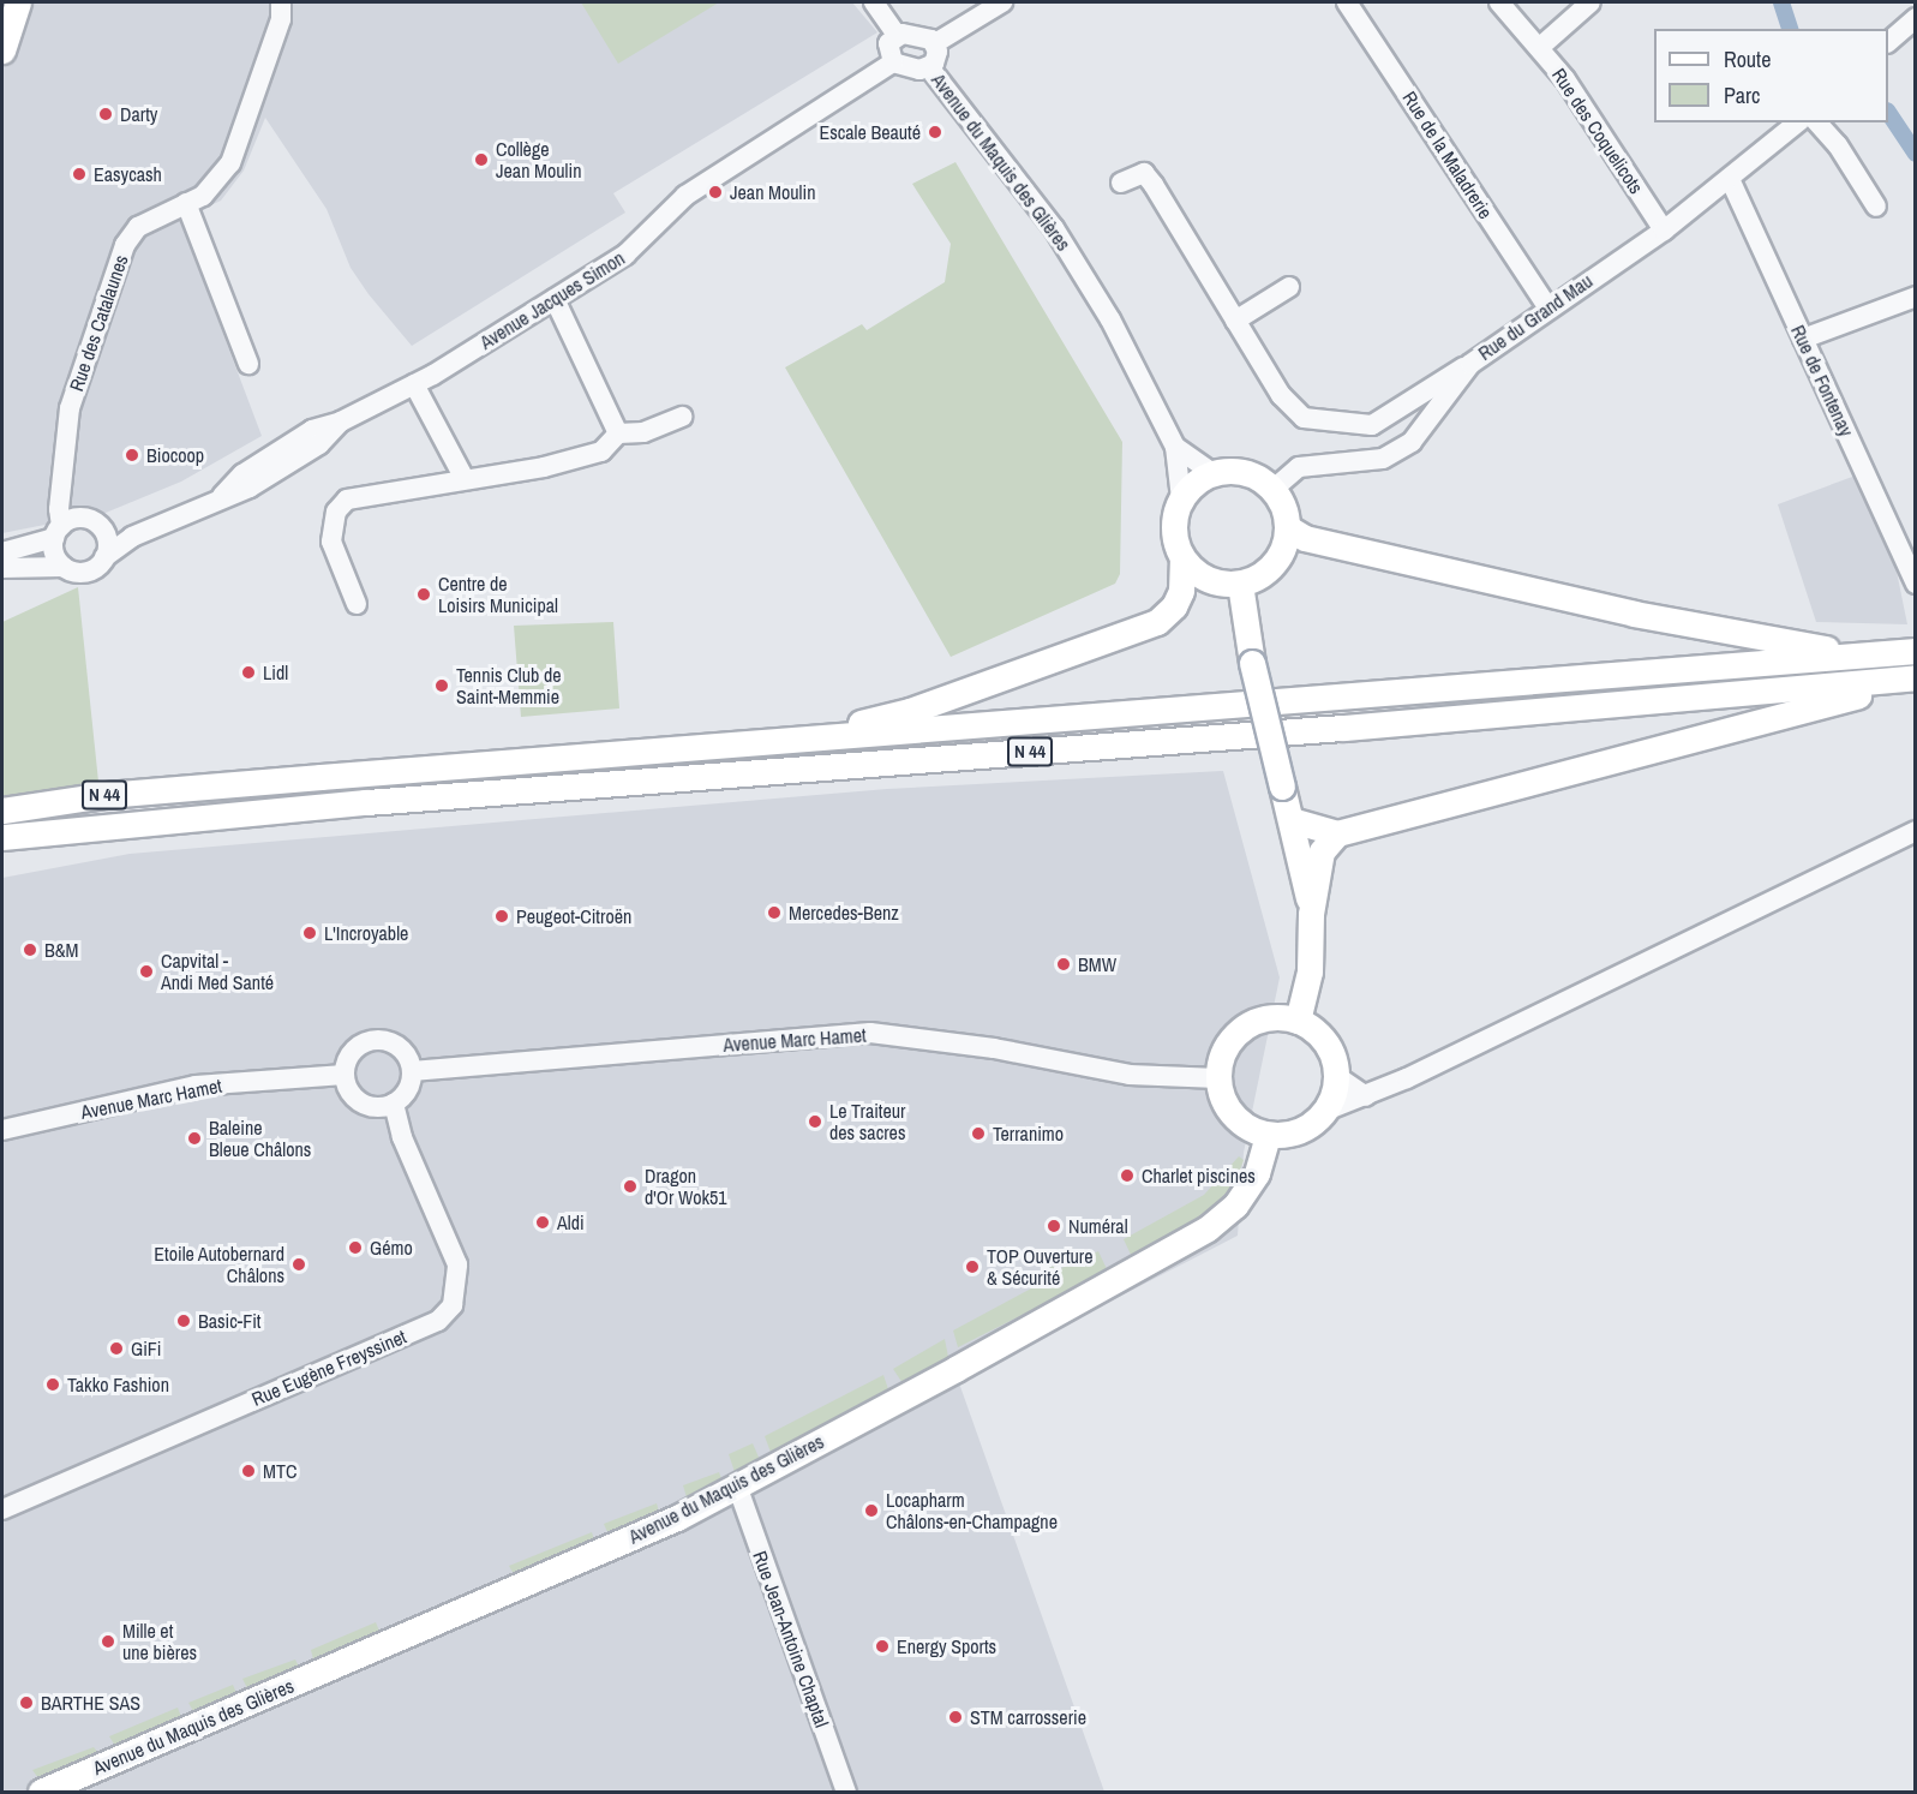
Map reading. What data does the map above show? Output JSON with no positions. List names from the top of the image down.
{
  "streets": {
    "main road": ["Avenue du Maquis des Glières", "N 44"],
    "street": [
      "Rue des Coquelicots",
      "Rue de la Maladrerie",
      "Avenue Jacques Simon",
      "Rue du Grand Mau",
      "Rue des Catalaunes",
      "Rue de Fontenay",
      "Avenue Marc Hamet",
      "Rue Eugène Freyssinet",
      "Rue Jean-Antoine Chaptal"
    ]
  },
  "crossings": [
    ["Rue des Coquelicots", "Rue du Grand Mau"],
    ["Rue de la Maladrerie", "Rue du Grand Mau"],
    ["Avenue du Maquis des Glières", "Avenue Jacques Simon"],
    ["Avenue du Maquis des Glières", "Rue du Grand Mau"],
    ["Avenue du Maquis des Glières", "Avenue Marc Hamet"],
    ["Avenue du Maquis des Glières", "Rue Jean-Antoine Chaptal"],
    ["Avenue Jacques Simon", "Rue des Catalaunes"],
    ["Rue du Grand Mau", "Rue de Fontenay"],
    ["Avenue Marc Hamet", "Rue Eugène Freyssinet"]
  ],
  "places": [
    "Darty",
    "Escale Beauté",
    "Collège Jean Moulin",
    "Easycash",
    "Jean Moulin",
    "Biocoop",
    "Centre de Loisirs Municipal",
    "Lidl",
    "Tennis Club de Saint-Memmie",
    "Mercedes-Benz",
    "Peugeot-Citroën",
    "L'Incroyable",
    "B&M",
    "BMW",
    "Capvital - Andi Med Santé",
    "Le Traiteur des sacres",
    "Terranimo",
    "Baleine Bleue Châlons",
    "Charlet piscines",
    "Dragon d'Or Wok51",
    "Aldi",
    "Numéral",
    "Gémo",
    "Etoile Autobernard Châlons",
    "TOP Ouverture & Sécurité",
    "Basic-Fit",
    "GiFi",
    "Takko Fashion",
    "MTC",
    "Locapharm Châlons-en-Champagne",
    "Mille et une bières",
    "Energy Sports",
    "BARTHE SAS",
    "STM carrosserie"
  ],
  "legend": ["Route", "Parc"]
}
